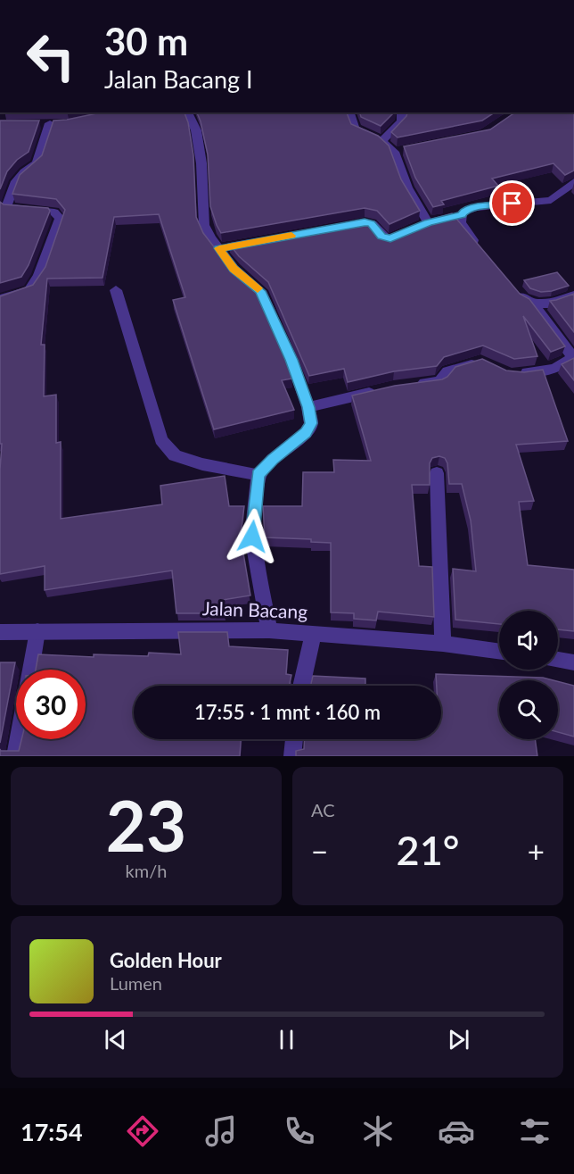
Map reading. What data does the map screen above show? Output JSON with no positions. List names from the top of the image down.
{
  "streets": {
    "street": ["Jalan Bacang"]
  },
  "page": {
    "turn": ["30 m", "Jalan Bacang I"],
    "limit": "30",
    "trip": "17:55 · 1 mnt · 160 m",
    "tile": [
      ["23", "km/h"],
      "AC"
    ],
    "heat": ["−", "21°", "+"],
    "song": ["Golden Hour", "Lumen"],
    "tabs": "17:54"
  }
}
